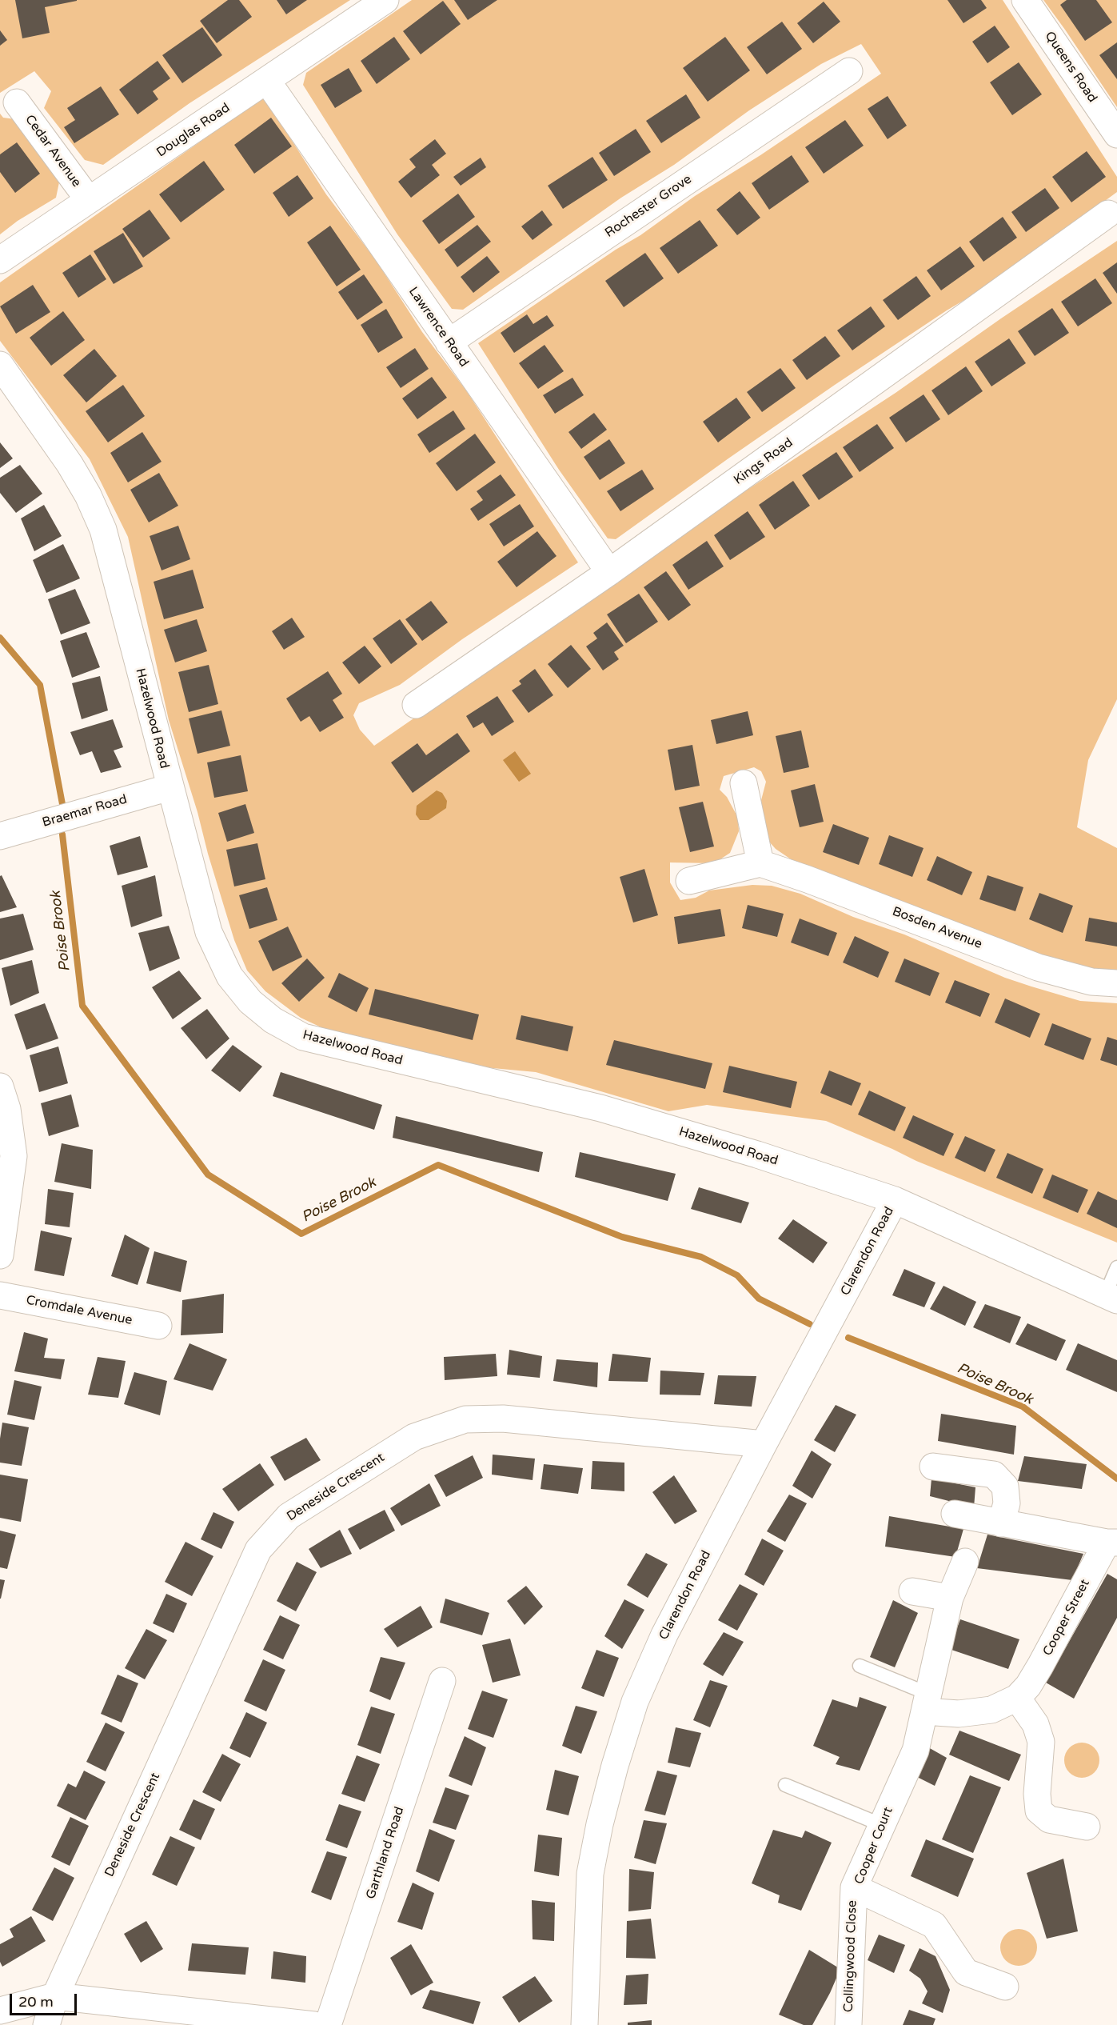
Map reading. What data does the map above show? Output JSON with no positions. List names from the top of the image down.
{
  "streets": {
    "street": [
      "Queens Road",
      "Douglas Road",
      "Cedar Avenue",
      "Rochester Grove",
      "Lawrence Road",
      "Kings Road",
      "Hazelwood Road",
      "Braemar Road",
      "Bosden Avenue",
      "Clarendon Road",
      "Cromdale Avenue",
      "Deneside Crescent",
      "Cooper Street",
      "Cooper Court",
      "Garthland Road",
      "Collingwood Close"
    ]
  },
  "crossings": [
    ["Douglas Road", "Cedar Avenue"],
    ["Douglas Road", "Lawrence Road"],
    ["Rochester Grove", "Lawrence Road"],
    ["Lawrence Road", "Kings Road"],
    ["Hazelwood Road", "Braemar Road"],
    ["Hazelwood Road", "Clarendon Road"],
    ["Clarendon Road", "Deneside Crescent"],
    ["Cooper Court", "Collingwood Close"]
  ],
  "water": ["Poise Brook"],
  "scale_bar": "20 m"
}
